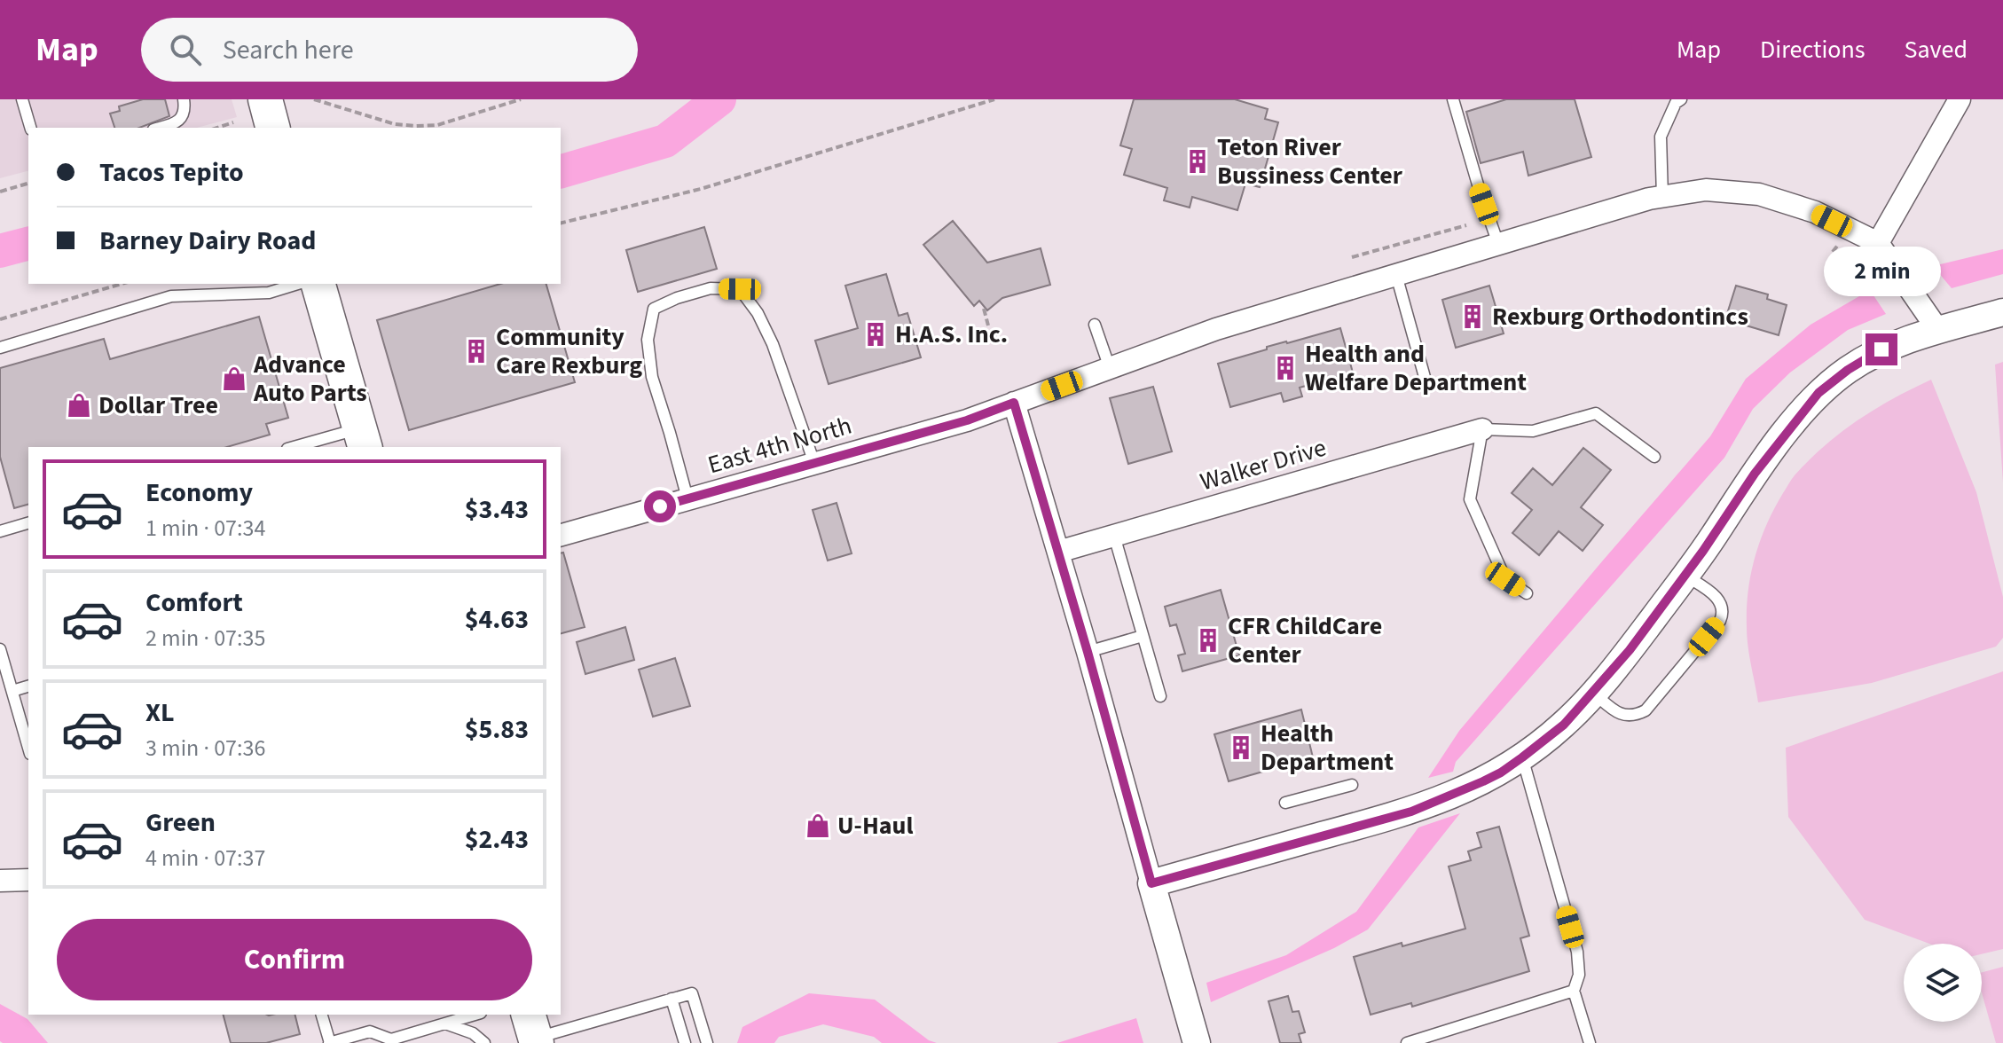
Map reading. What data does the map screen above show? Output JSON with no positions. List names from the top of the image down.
{
  "streets": {
    "street": ["East 4th North", "Walker Drive"]
  },
  "places": {
    "building": [
      "Teton River Bussiness Center",
      "Rexburg Orthodontincs",
      "H.A.S. Inc.",
      "Community Care Rexburg",
      "Health and Welfare Department",
      "CFR ChildCare Center",
      "Health Department"
    ],
    "shop": ["Advance Auto Parts", "Dollar Tree", "U-Haul"]
  },
  "page": {
    "header": "Map",
    "search": "Search here",
    "nav": ["Map", "Directions", "Saved"],
    "banner": ["Tacos Tepito", "Barney Dairy Road"],
    "bubble": "2 min",
    "list": [
      {
        "name": "Economy",
        "note": "1 min · 07:34",
        "value": "$3.43"
      },
      {
        "name": "Comfort",
        "note": "2 min · 07:35",
        "value": "$4.63"
      },
      {
        "name": "XL",
        "note": "3 min · 07:36",
        "value": "$5.83"
      },
      {
        "name": "Green",
        "note": "4 min · 07:37",
        "value": "$2.43"
      }
    ],
    "buttons": "Confirm"
  }
}
